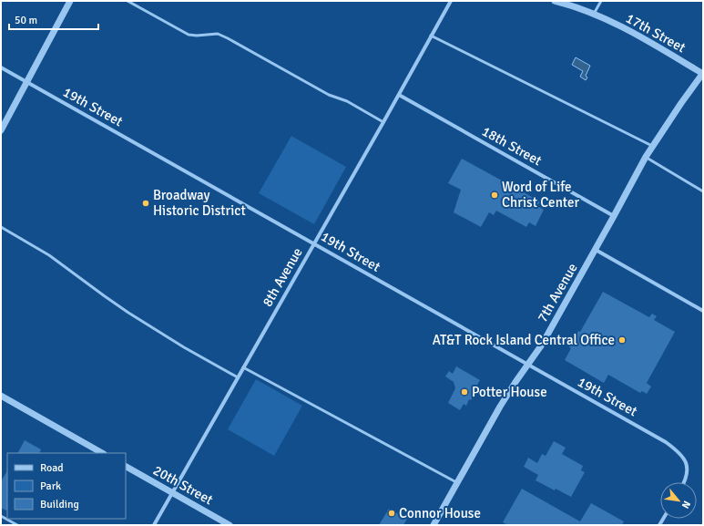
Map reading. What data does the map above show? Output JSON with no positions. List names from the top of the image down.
{
  "streets": {
    "street": [
      "17th Street",
      "19th Street",
      "18th Street",
      "8th Avenue",
      "7th Avenue",
      "20th Street"
    ]
  },
  "crossings": [
    ["17th Street", "7th Avenue"],
    ["19th Street", "8th Avenue"],
    ["19th Street", "7th Avenue"],
    ["18th Street", "8th Avenue"],
    ["18th Street", "7th Avenue"],
    ["8th Avenue", "20th Street"]
  ],
  "places": [
    "Word of Life Christ Center",
    "Broadway Historic District",
    "AT&T Rock Island Central Office",
    "Potter House",
    "Connor House"
  ],
  "legend": ["Road", "Park", "Building"],
  "scale_bar": "50 m",
  "north": "bottom right"
}
